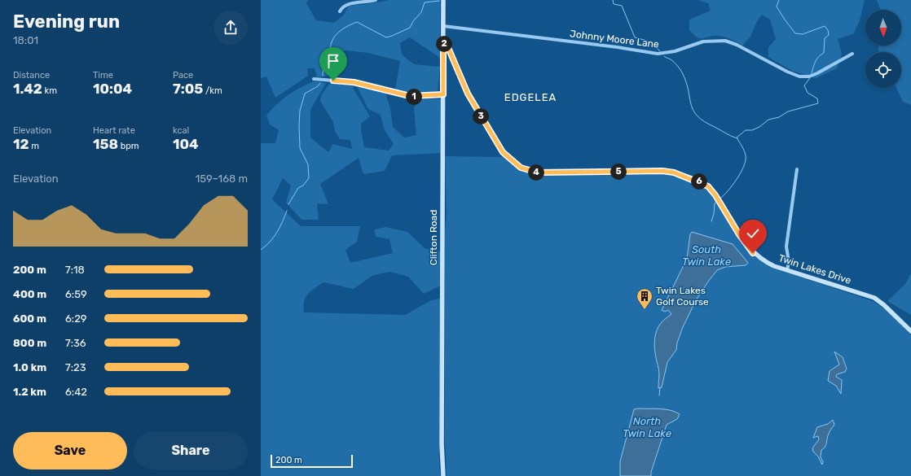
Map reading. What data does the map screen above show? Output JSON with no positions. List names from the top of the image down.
{
  "streets": {
    "street": ["Johnny Moore Lane", "Clifton Road", "Twin Lakes Drive"]
  },
  "crossings": [
    ["Johnny Moore Lane", "Clifton Road"],
    ["Clifton Road", "Twin Lakes Drive"]
  ],
  "districts": ["EDGELEA"],
  "water": ["South Twin Lake", "North Twin Lake"],
  "places": {
    "building": ["Twin Lakes Golf Course"]
  },
  "scale_bar": "200 m",
  "north": "bottom",
  "page": {
    "heading": ["Evening run", "18:01"],
    "pins": [
      "2",
      "1",
      "3",
      "5",
      "4",
      "6"
    ],
    "stats": [
      ["Distance", "1.42 km"],
      ["Time", "10:04"],
      ["Pace", "7:05 /km"],
      ["Elevation", "12 m"],
      ["Heart rate", "158 bpm"],
      ["kcal", "104"]
    ],
    "chart": ["Elevation", "159–168 m"],
    "list": [
      {
        "name": "200 m",
        "note": "7:18"
      },
      {
        "name": "400 m",
        "note": "6:59"
      },
      {
        "name": "600 m",
        "note": "6:29"
      },
      {
        "name": "800 m",
        "note": "7:36"
      },
      {
        "name": "1.0 km",
        "note": "7:23"
      },
      {
        "name": "1.2 km",
        "note": "6:42"
      }
    ],
    "buttons": ["Save", "Share"],
    "scale": "200 m"
  }
}
